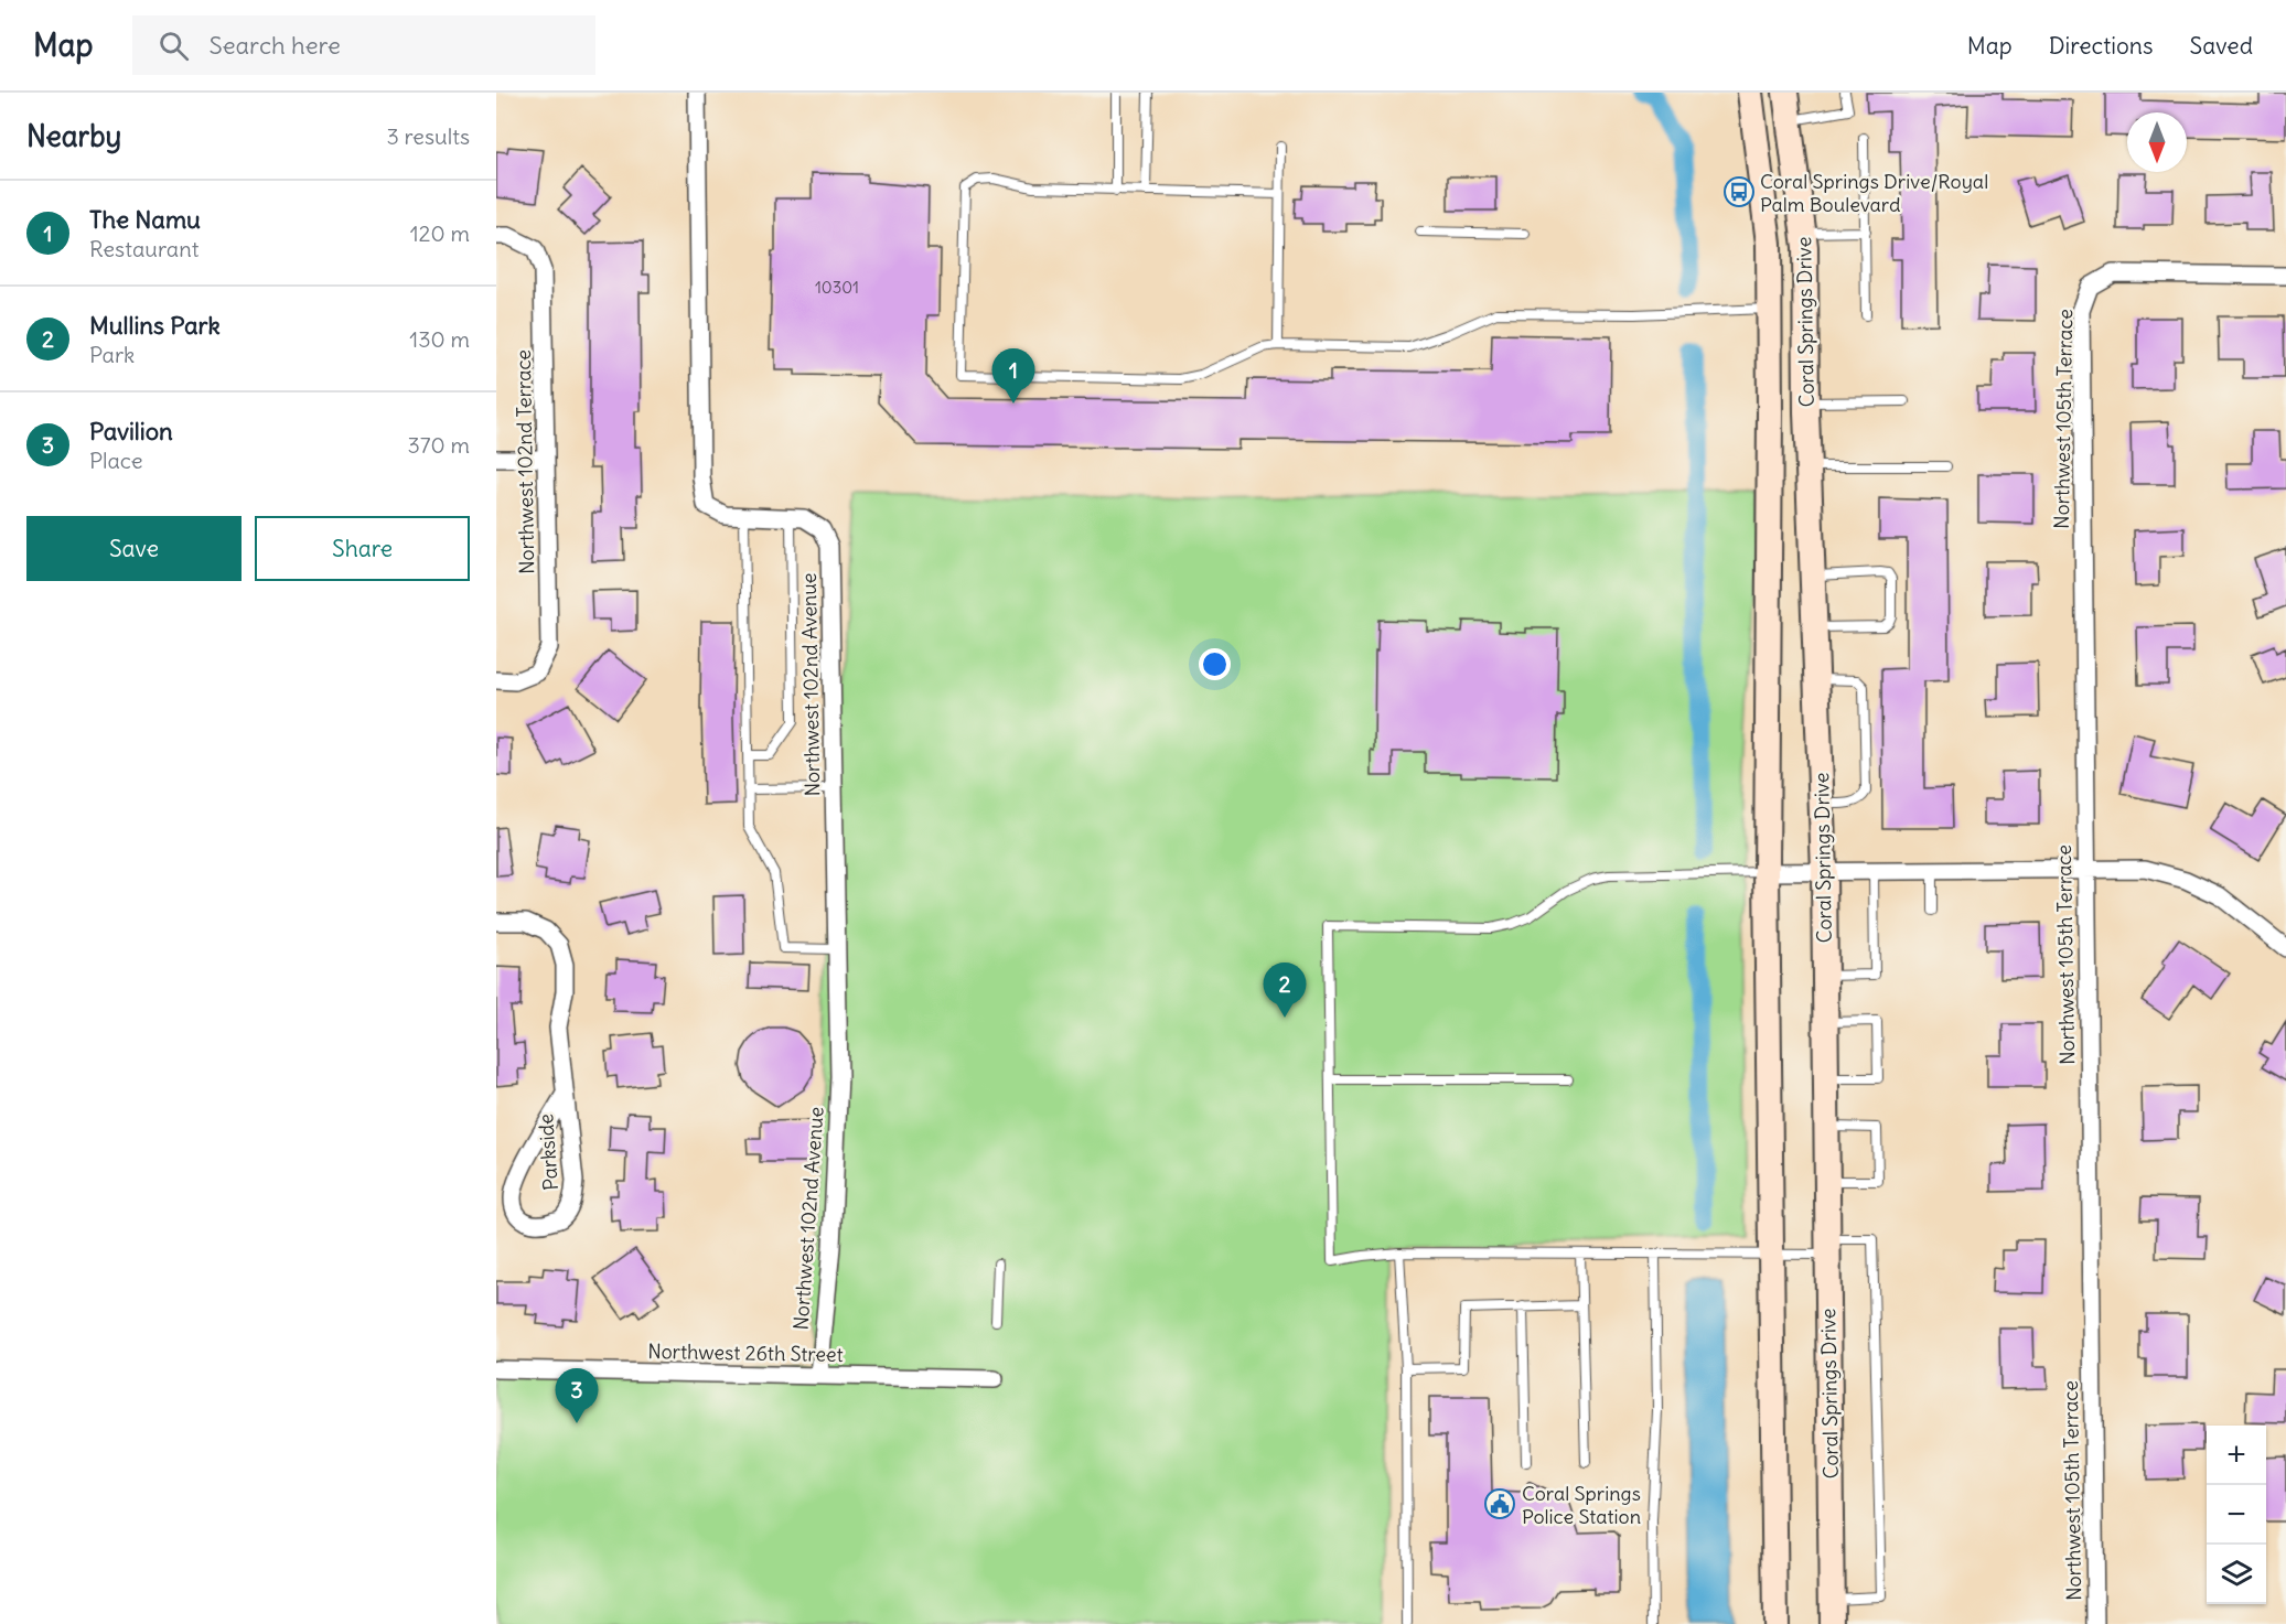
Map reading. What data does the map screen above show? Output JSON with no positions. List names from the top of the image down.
{
  "streets": {
    "main road": ["Coral Springs Drive"],
    "street": [
      "Northwest 105th Terrace",
      "Northwest 102nd Terrace",
      "Northwest 102nd Avenue",
      "Parkside",
      "Northwest 26th Street"
    ]
  },
  "crossings": [
    ["Northwest 102nd Avenue", "Northwest 26th Street"]
  ],
  "places": {
    "bus stop": ["Coral Springs Drive/Royal Palm Boulevard"],
    "public building": ["Coral Springs Police Station"]
  },
  "house_numbers": ["10301"],
  "north": "bottom",
  "page": {
    "header": "Map",
    "search": "Search here",
    "nav": ["Map", "Directions", "Saved"],
    "heading": ["Nearby", "3 results"],
    "list": [
      {
        "mark": "1",
        "name": "The Namu",
        "note": "Restaurant",
        "value": "120 m"
      },
      {
        "mark": "2",
        "name": "Mullins Park",
        "note": "Park",
        "value": "130 m"
      },
      {
        "mark": "3",
        "name": "Pavilion",
        "note": "Place",
        "value": "370 m"
      }
    ],
    "pins": ["1", "2", "3"],
    "buttons": ["Save", "Share"],
    "map_buttons": ["+", "−"]
  }
}
